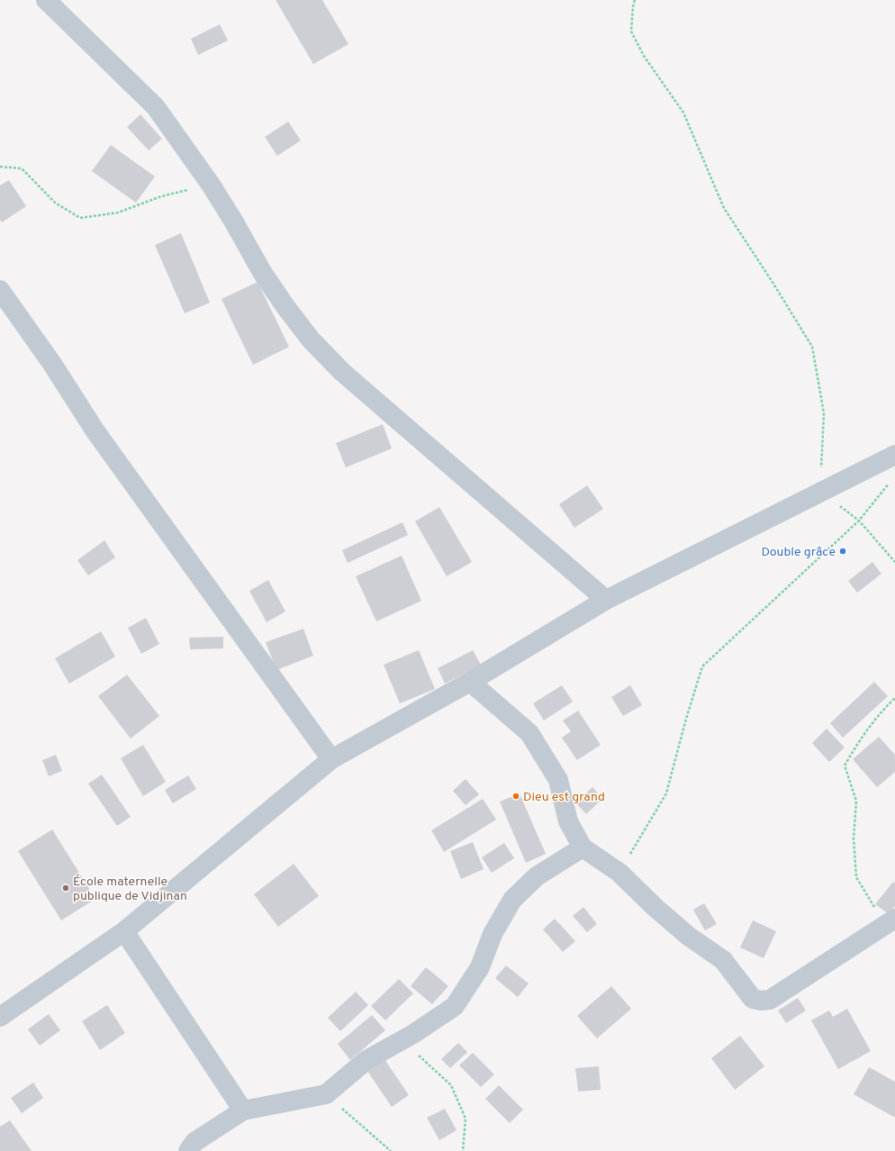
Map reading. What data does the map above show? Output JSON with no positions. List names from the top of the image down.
{
  "places": ["Double grâce", "Dieu est grand", "École maternelle publique de Vidjinan"]
}
